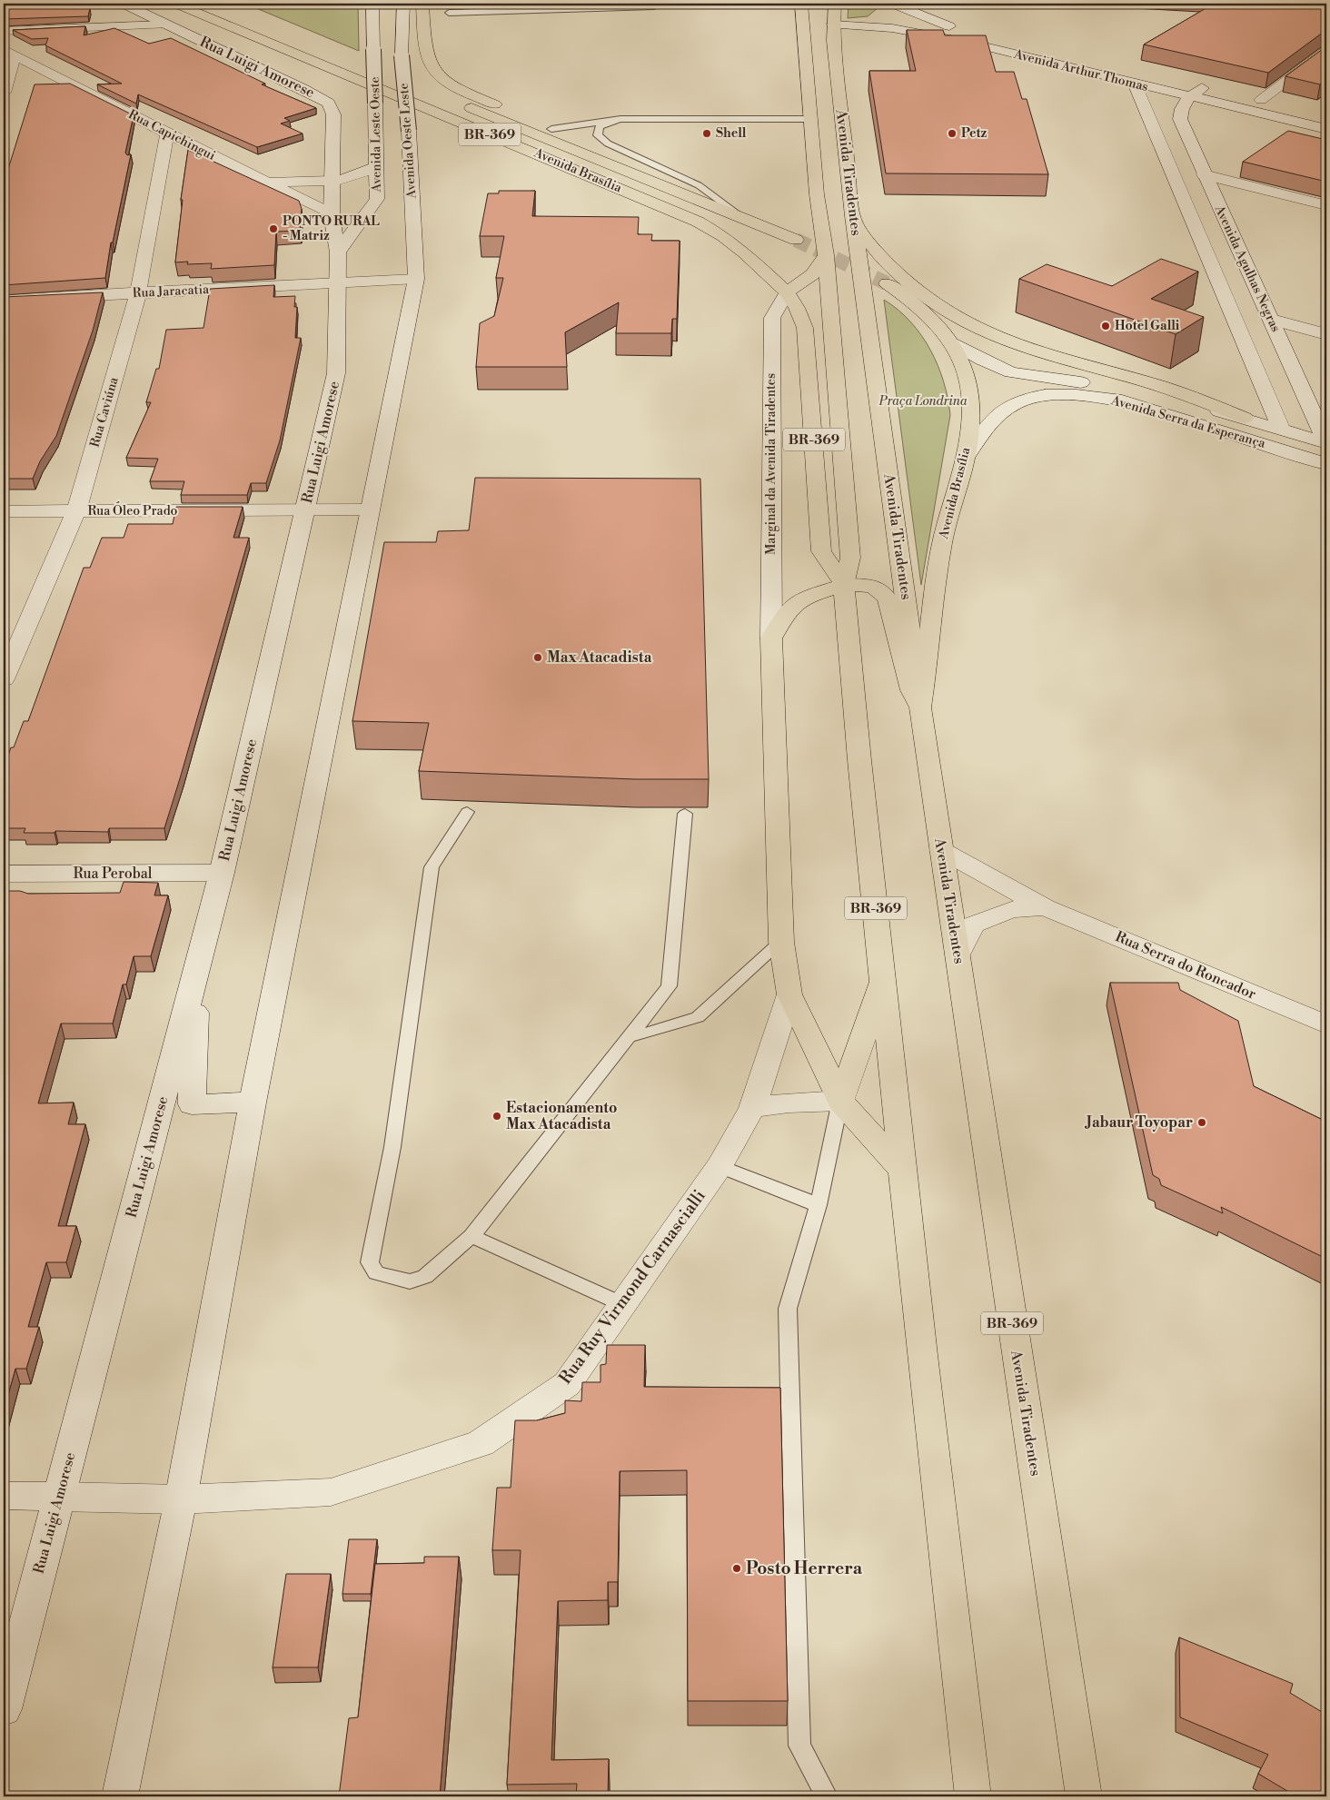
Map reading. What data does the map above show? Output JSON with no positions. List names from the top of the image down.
{
  "streets": {
    "main road": ["BR-369", "Avenida Brasília", "Avenida Tiradentes"],
    "street": [
      "Rua Luigi Amorese",
      "Avenida Arthur Thomas",
      "Avenida Leste Oeste",
      "Rua Capichingui",
      "Avenida Oeste Leste",
      "Avenida Agulhas Negras",
      "Rua Jaracatia",
      "Rua Caviúna",
      "Avenida Serra da Esperança",
      "Marginal da Avenida Tiradentes",
      "Rua Óleo Prado",
      "Rua Perobal",
      "Rua Serra do Roncador",
      "Rua Ruy Virmond Carnascialli"
    ]
  },
  "crossings": [
    ["Rua Luigi Amorese", "Avenida Leste Oeste"],
    ["Rua Luigi Amorese", "Rua Capichingui"],
    ["Rua Luigi Amorese", "Rua Jaracatia"],
    ["Rua Luigi Amorese", "Rua Óleo Prado"],
    ["Rua Luigi Amorese", "Rua Perobal"],
    ["Rua Luigi Amorese", "Rua Ruy Virmond Carnascialli"],
    ["Avenida Arthur Thomas", "Avenida Tiradentes"],
    ["Avenida Arthur Thomas", "Avenida Agulhas Negras"],
    ["Avenida Leste Oeste", "Rua Capichingui"],
    ["BR-369", "Avenida Brasília"],
    ["BR-369", "Marginal da Avenida Tiradentes"],
    ["Rua Capichingui", "Rua Caviúna"],
    ["Avenida Oeste Leste", "Rua Jaracatia"],
    ["Avenida Brasília", "Avenida Tiradentes"],
    ["Avenida Brasília", "Avenida Serra da Esperança"],
    ["Avenida Brasília", "Marginal da Avenida Tiradentes"],
    ["Avenida Tiradentes", "Rua Serra do Roncador"],
    ["Avenida Agulhas Negras", "Avenida Serra da Esperança"],
    ["Rua Jaracatia", "Rua Caviúna"],
    ["Rua Caviúna", "Rua Óleo Prado"]
  ],
  "parks": ["Praça Londrina"],
  "places": [
    "Shell",
    "Petz",
    "PONTO RURAL - Matriz",
    "Hotel Galli",
    "Max Atacadista",
    "Estacionamento Max Atacadista",
    "Jabaur Toyopar",
    "Posto Herrera"
  ]
}
